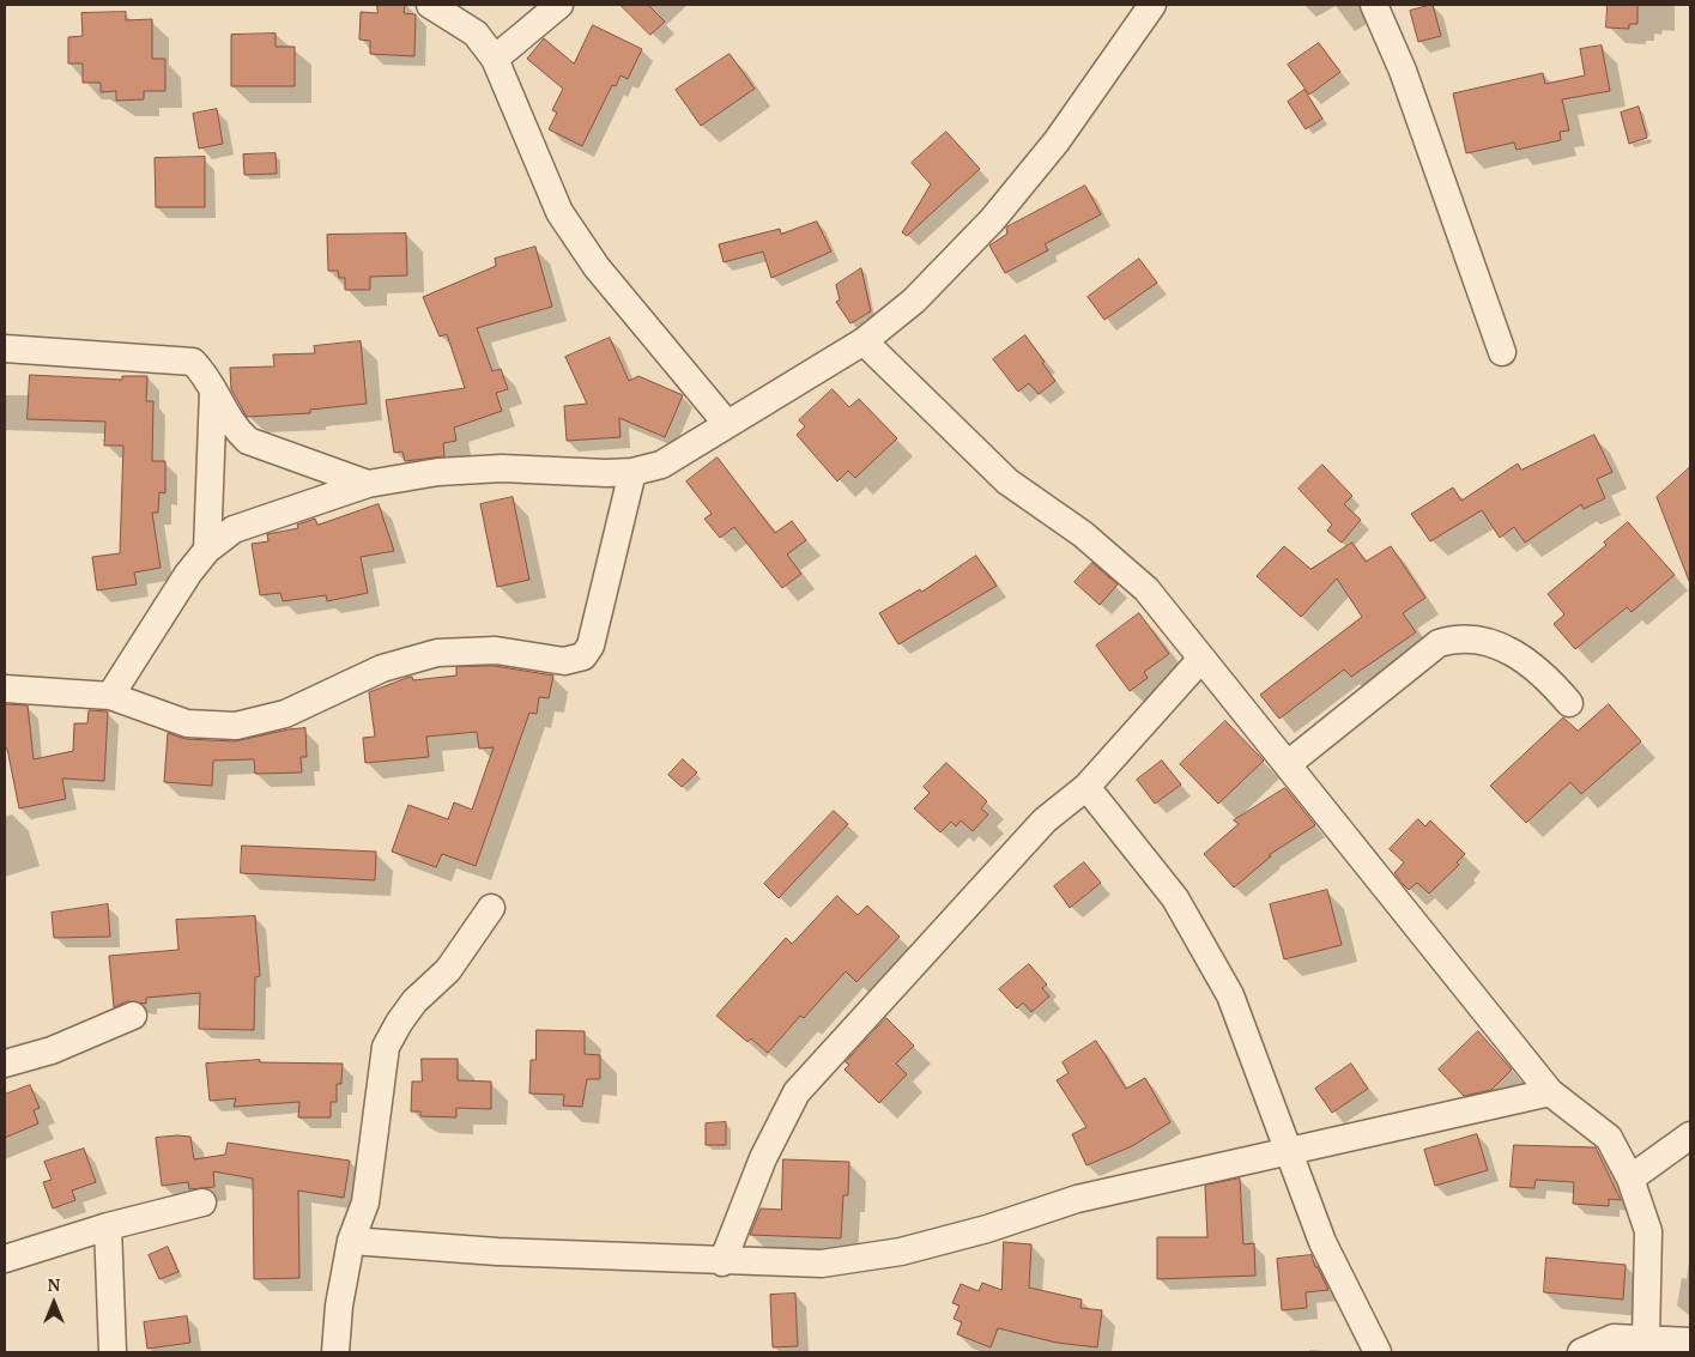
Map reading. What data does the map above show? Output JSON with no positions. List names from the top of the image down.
{
  "north": "top"
}
